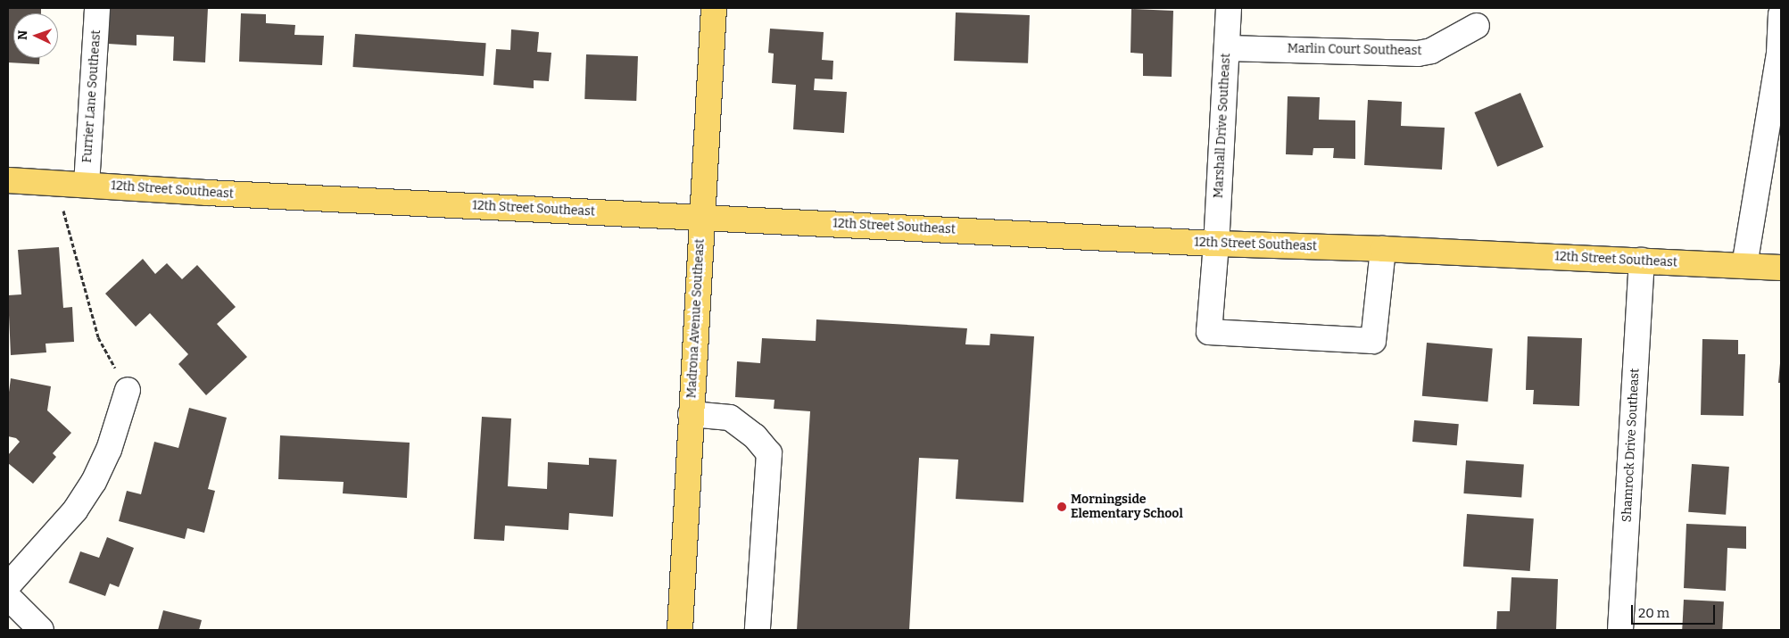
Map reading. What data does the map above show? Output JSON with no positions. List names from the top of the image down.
{
  "streets": {
    "main road": ["12th Street Southeast", "Madrona Avenue Southeast"],
    "street": [
      "Marlin Court Southeast",
      "Furrier Lane Southeast",
      "Marshall Drive Southeast",
      "Shamrock Drive Southeast"
    ]
  },
  "crossings": [
    ["Marlin Court Southeast", "Marshall Drive Southeast"],
    ["Furrier Lane Southeast", "12th Street Southeast"],
    ["Marshall Drive Southeast", "12th Street Southeast"],
    ["12th Street Southeast", "Madrona Avenue Southeast"],
    ["12th Street Southeast", "Shamrock Drive Southeast"]
  ],
  "places": ["Morningside Elementary School"],
  "scale_bar": "20 m",
  "north": "left"
}
